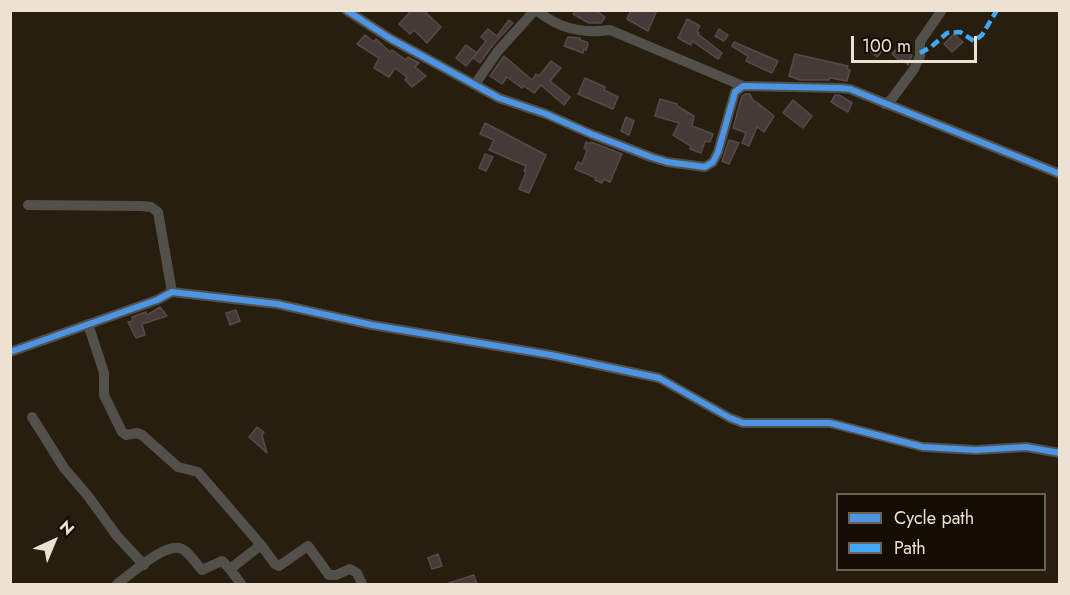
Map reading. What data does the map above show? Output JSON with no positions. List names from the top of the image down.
{
  "legend": ["Cycle path", "Path"],
  "scale_bar": "100 m",
  "north": "top right"
}
